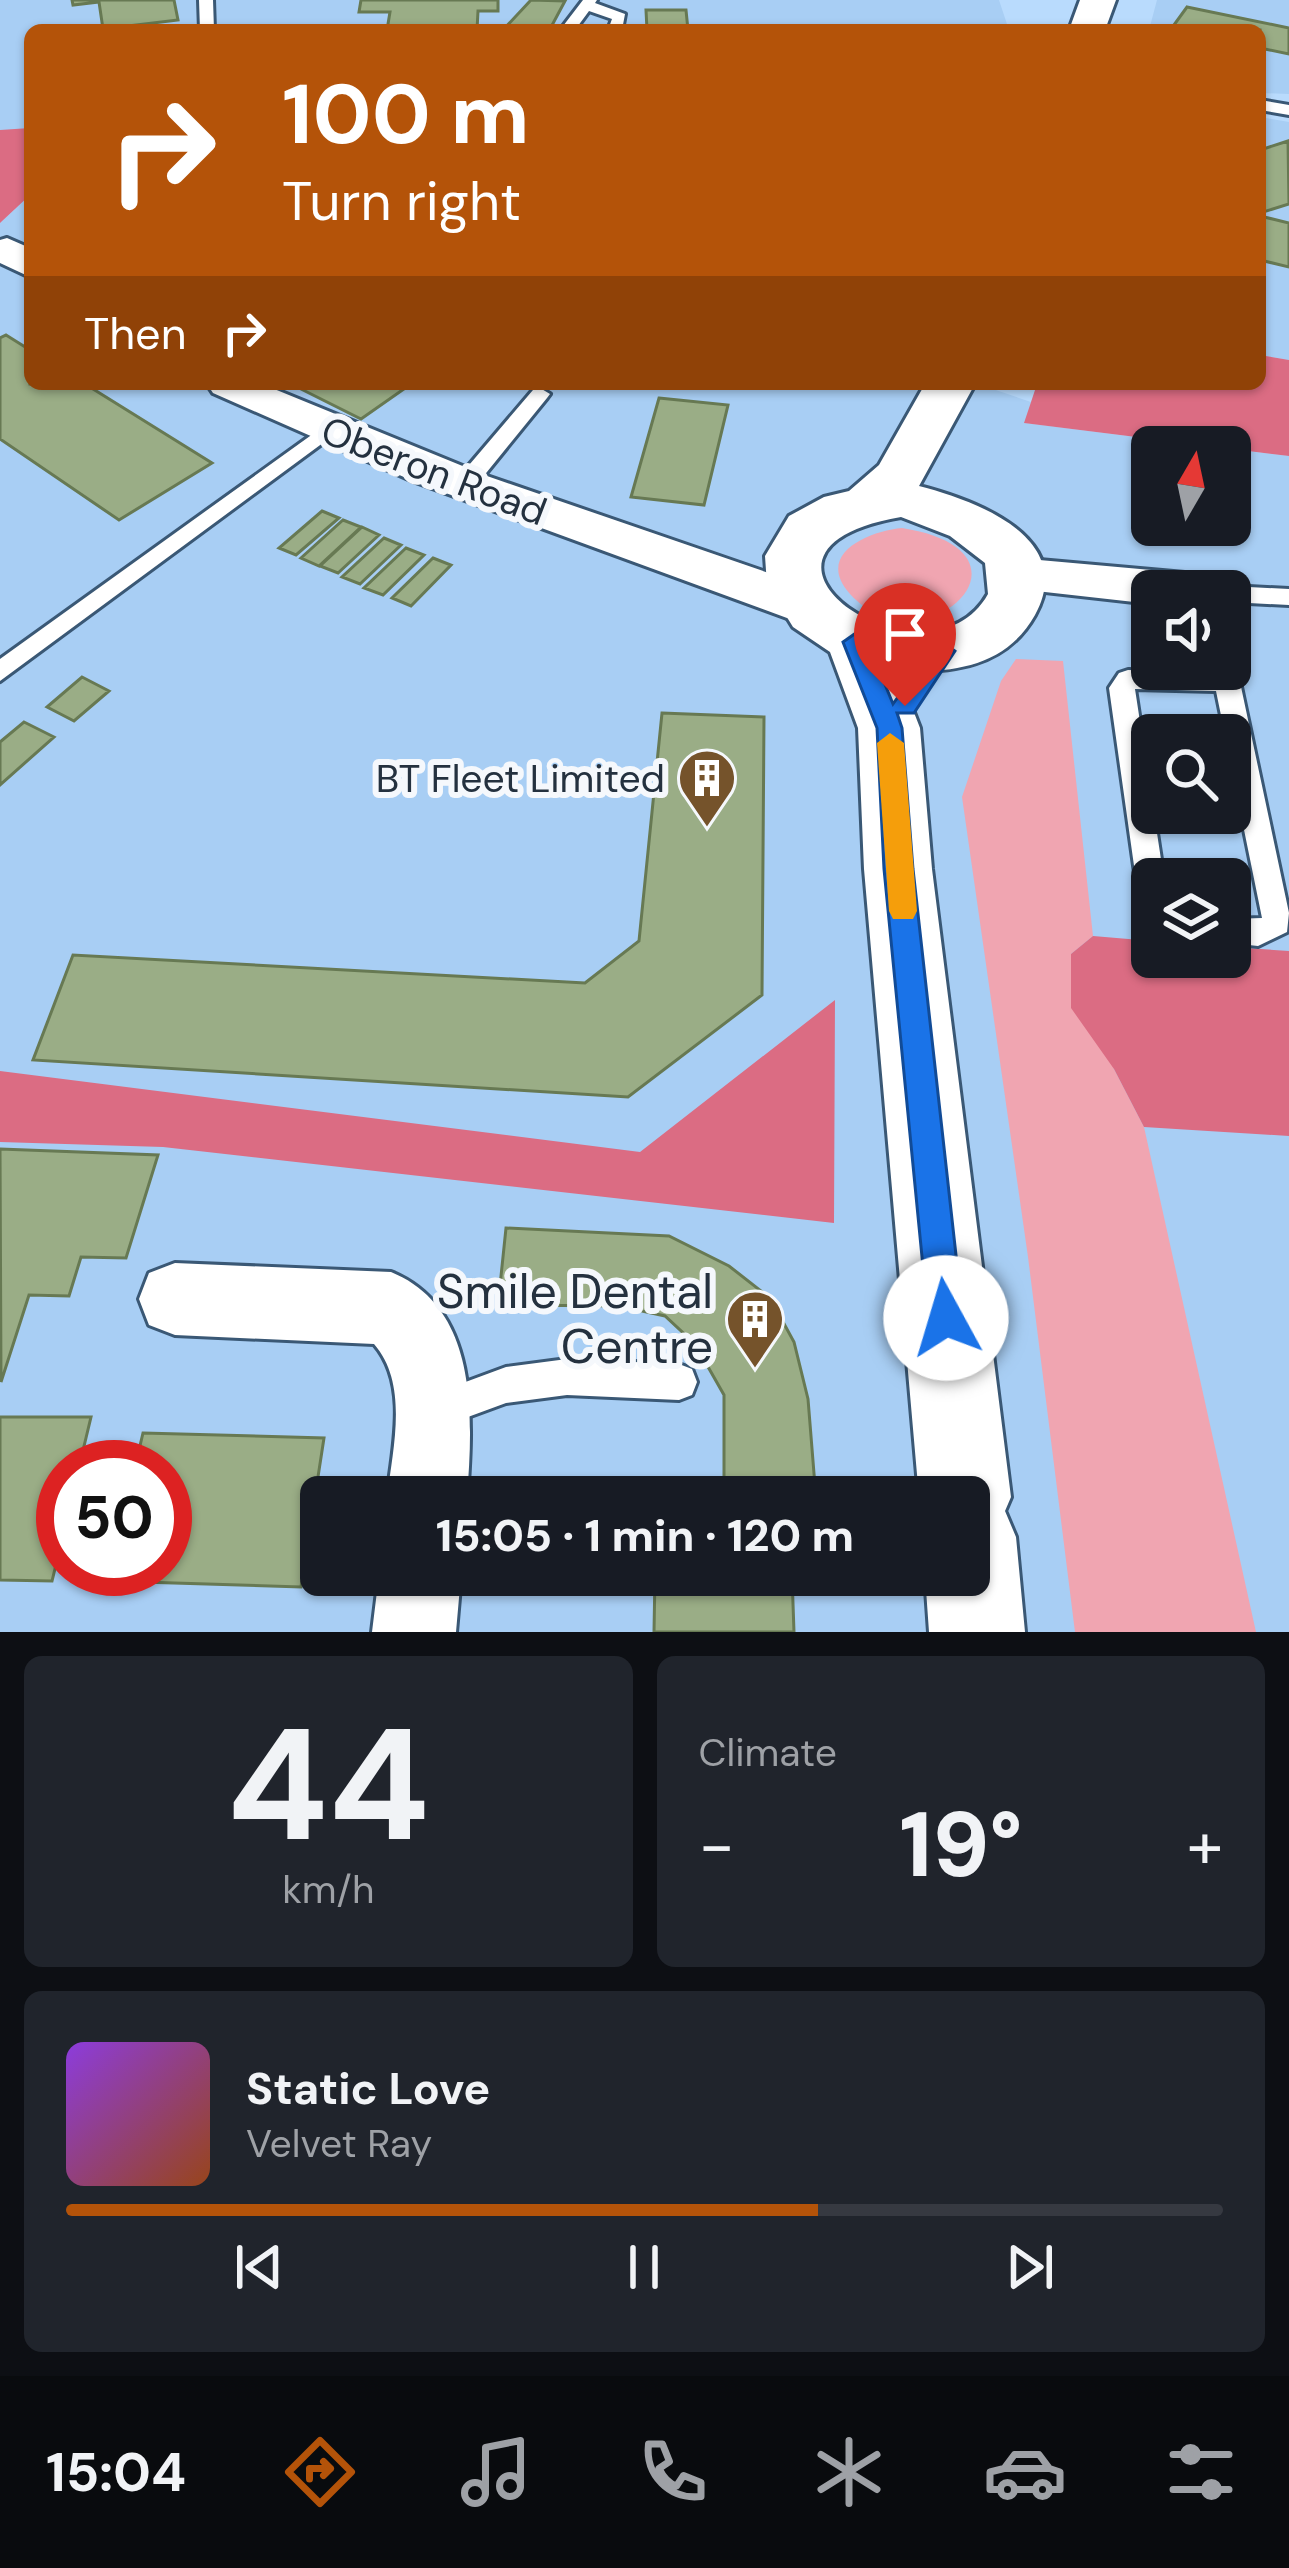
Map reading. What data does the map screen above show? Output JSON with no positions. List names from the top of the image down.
{
  "streets": {
    "street": ["Oberon Road"]
  },
  "places": {
    "building": ["BT Fleet Limited", "Smile Dental Centre"]
  },
  "north": "top",
  "page": {
    "turn": ["100 m", "Turn right"],
    "then": "Then",
    "limit": "50",
    "trip": "15:05 · 1 min · 120 m",
    "tile": [
      ["44", "km/h"],
      "Climate"
    ],
    "heat": ["−", "19°", "+"],
    "song": ["Static Love", "Velvet Ray"],
    "tabs": "15:04"
  }
}
